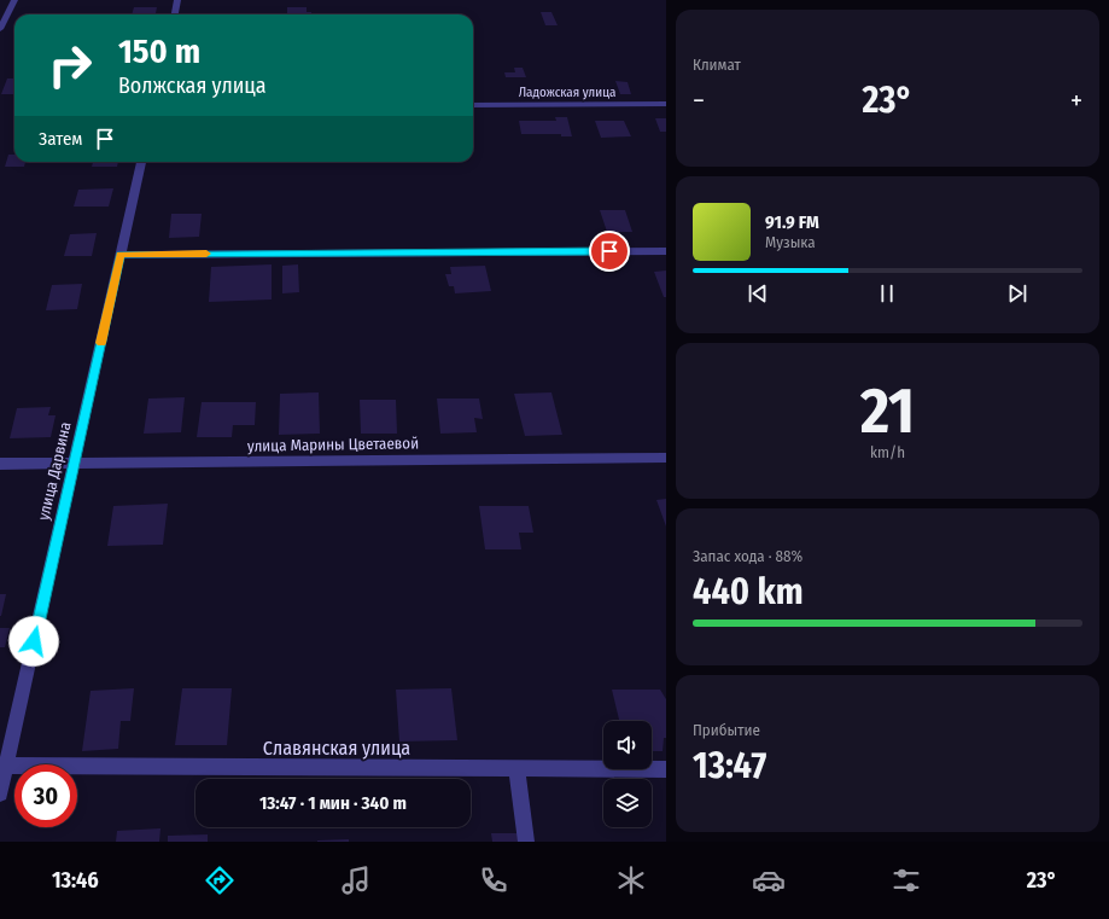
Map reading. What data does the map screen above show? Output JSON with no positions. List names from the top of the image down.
{
  "streets": {
    "street": [
      "Ладожская улица",
      "улица Марины Цветаевой",
      "улица Дарвина",
      "Славянская улица"
    ]
  },
  "crossings": [
    ["улица Марины Цветаевой", "улица Дарвина"],
    ["улица Дарвина", "Славянская улица"]
  ],
  "page": {
    "tile": [
      "Климат",
      ["21", "km/h"],
      ["Запас хода · 88%", "440 km"],
      ["Прибытие", "13:47"]
    ],
    "turn": ["150 m", "Волжская улица"],
    "heat": ["−", "23°", "+"],
    "then": "Затем",
    "song": ["91.9 FM", "Музыка"],
    "limit": "30",
    "trip": "13:47 · 1 мин · 340 m",
    "tabs": ["13:46", "23°"]
  }
}
